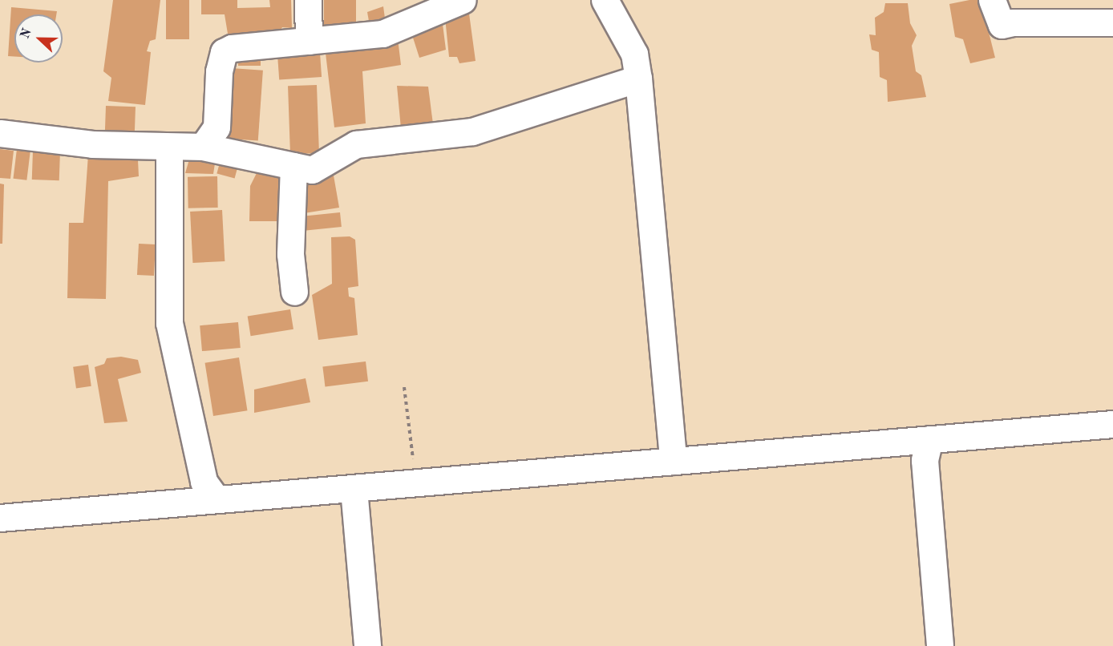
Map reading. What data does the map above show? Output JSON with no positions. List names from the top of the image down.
{
  "north": "left"
}
